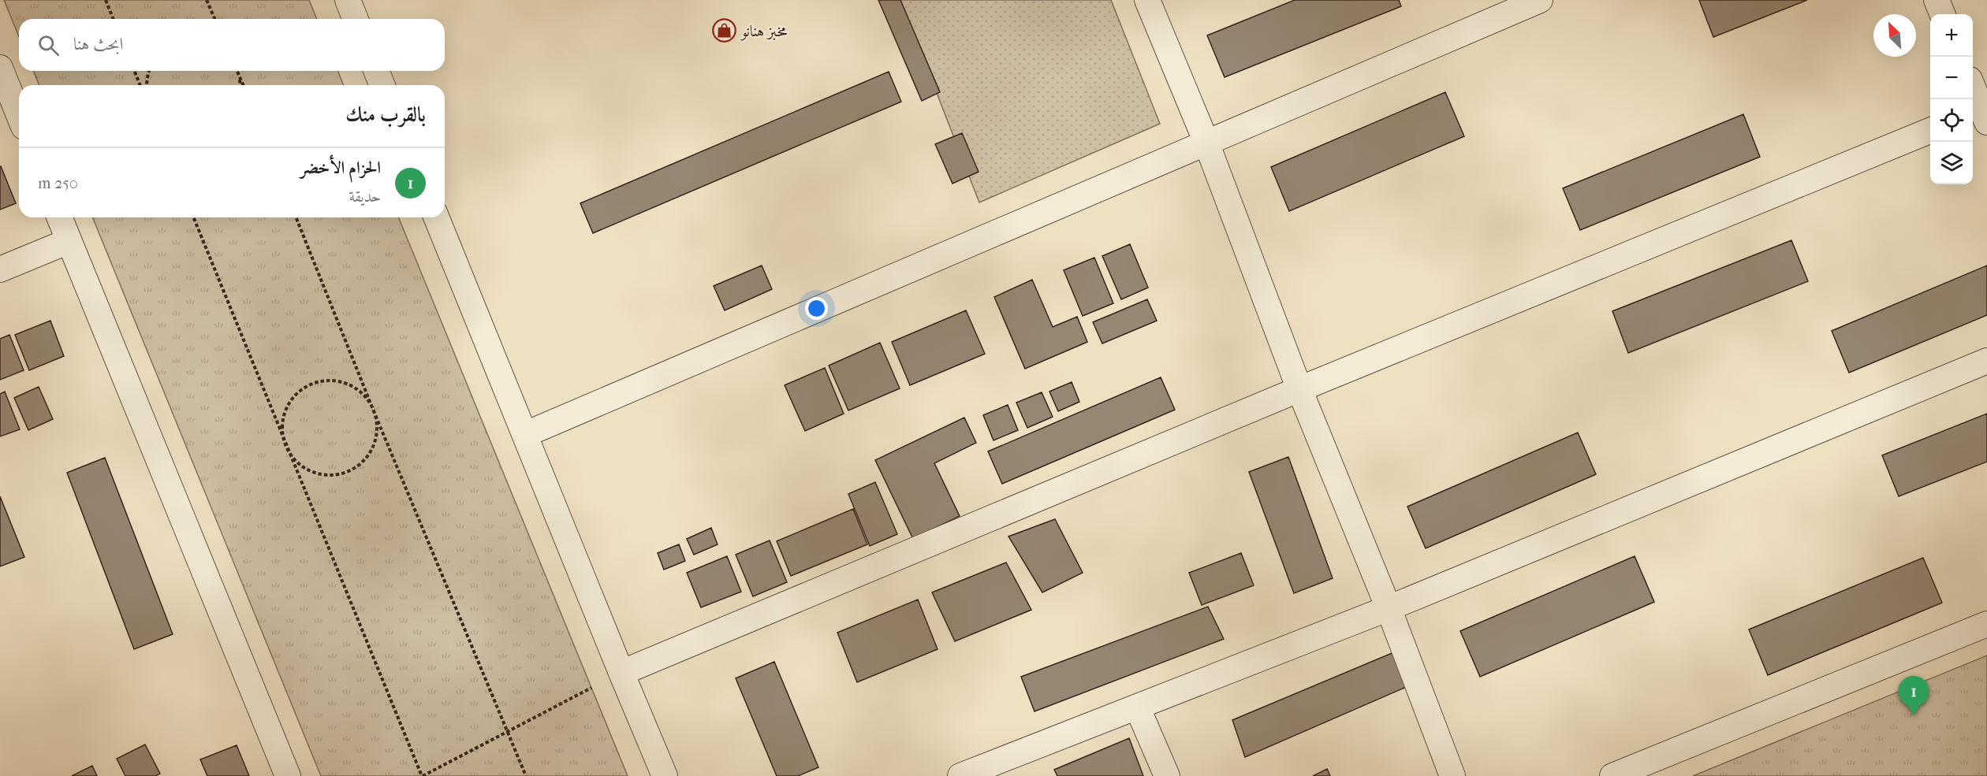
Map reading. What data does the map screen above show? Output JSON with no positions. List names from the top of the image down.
{
  "places": {
    "shop": ["مخبز هنانو"]
  },
  "north": "top left",
  "page": {
    "map_buttons": ["+", "−"],
    "search": "ابحث هنا",
    "heading": "بالقرب منك",
    "list": [
      {
        "mark": "1",
        "name": "الحزام الأخضر",
        "note": "حديقة",
        "value": "250 m"
      }
    ],
    "pins": "1"
  }
}
